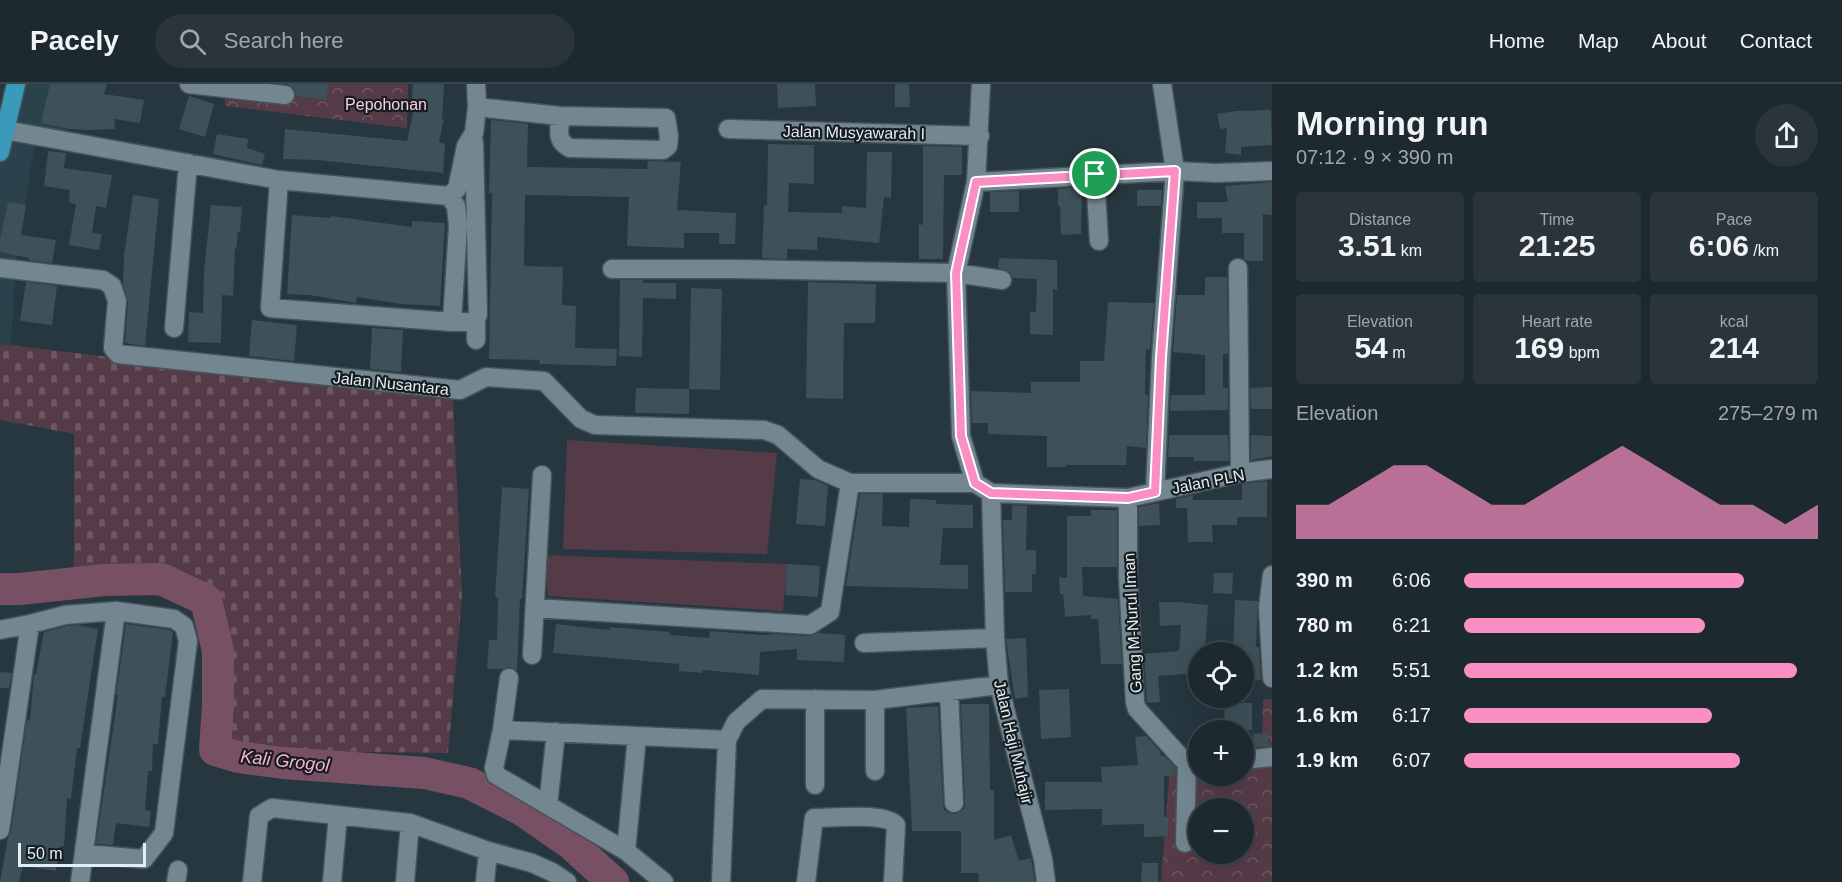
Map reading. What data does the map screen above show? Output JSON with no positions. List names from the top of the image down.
{
  "streets": {
    "street": [
      "Jalan Musyawarah I",
      "Jalan Nusantara",
      "Jalan PLN",
      "Gang M-Nurul Iman",
      "Jalan Haji Muhajir"
    ]
  },
  "crossings": [
    ["Jalan PLN", "Gang M-Nurul Iman"],
    ["Jalan PLN", "Jalan Haji Muhajir"]
  ],
  "water": ["Kali Grogol"],
  "parks": ["Pepohonan"],
  "scale_bar": "50 m",
  "page": {
    "header": "Pacely",
    "search": "Search here",
    "nav": [
      "Home",
      "Map",
      "About",
      "Contact"
    ],
    "heading": ["Morning run", "07:12 · 9 × 390 m"],
    "stats": [
      ["Distance", "3.51 km"],
      ["Time", "21:25"],
      ["Pace", "6:06 /km"],
      ["Elevation", "54 m"],
      ["Heart rate", "169 bpm"],
      ["kcal", "214"]
    ],
    "chart": ["Elevation", "275–279 m"],
    "list": [
      {
        "name": "390 m",
        "note": "6:06"
      },
      {
        "name": "780 m",
        "note": "6:21"
      },
      {
        "name": "1.2 km",
        "note": "5:51"
      },
      {
        "name": "1.6 km",
        "note": "6:17"
      },
      {
        "name": "1.9 km",
        "note": "6:07"
      }
    ],
    "map_buttons": ["+", "−"],
    "scale": "50 m"
  }
}
